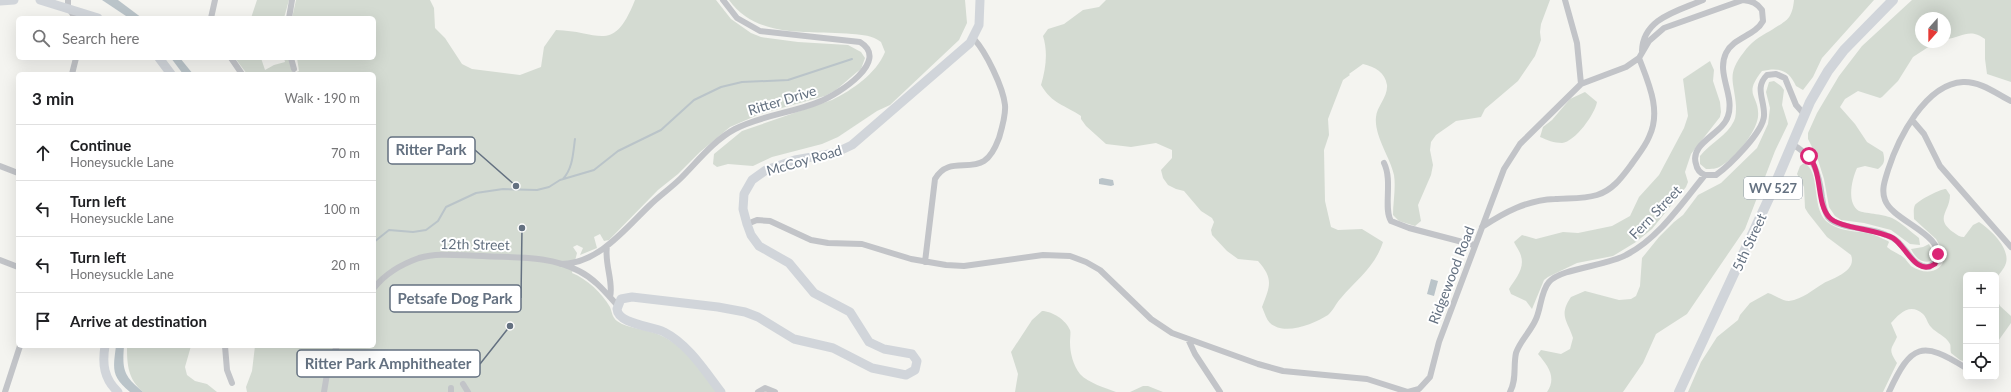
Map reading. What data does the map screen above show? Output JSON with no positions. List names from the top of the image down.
{
  "streets": {
    "main road": ["WV 527", "5th Street"],
    "street": [
      "Ritter Drive",
      "McCoy Road",
      "Fern Street",
      "12th Street",
      "Ridgewood Road"
    ]
  },
  "crossings": [
    ["Ritter Drive", "12th Street"],
    ["McCoy Road", "12th Street"],
    ["McCoy Road", "Ridgewood Road"],
    ["Fern Street", "Ridgewood Road"]
  ],
  "places": ["Ritter Park", "Petsafe Dog Park", "Ritter Park Amphitheater"],
  "north": "bottom",
  "page": {
    "search": "Search here",
    "heading": ["3 min", "Walk · 190 m"],
    "list": [
      ["Continue", "Honeysuckle Lane", "70 m"],
      ["Turn left", "Honeysuckle Lane", "100 m"],
      ["Turn left", "Honeysuckle Lane", "20 m"],
      "Arrive at destination"
    ],
    "map_buttons": ["+", "−"]
  }
}
